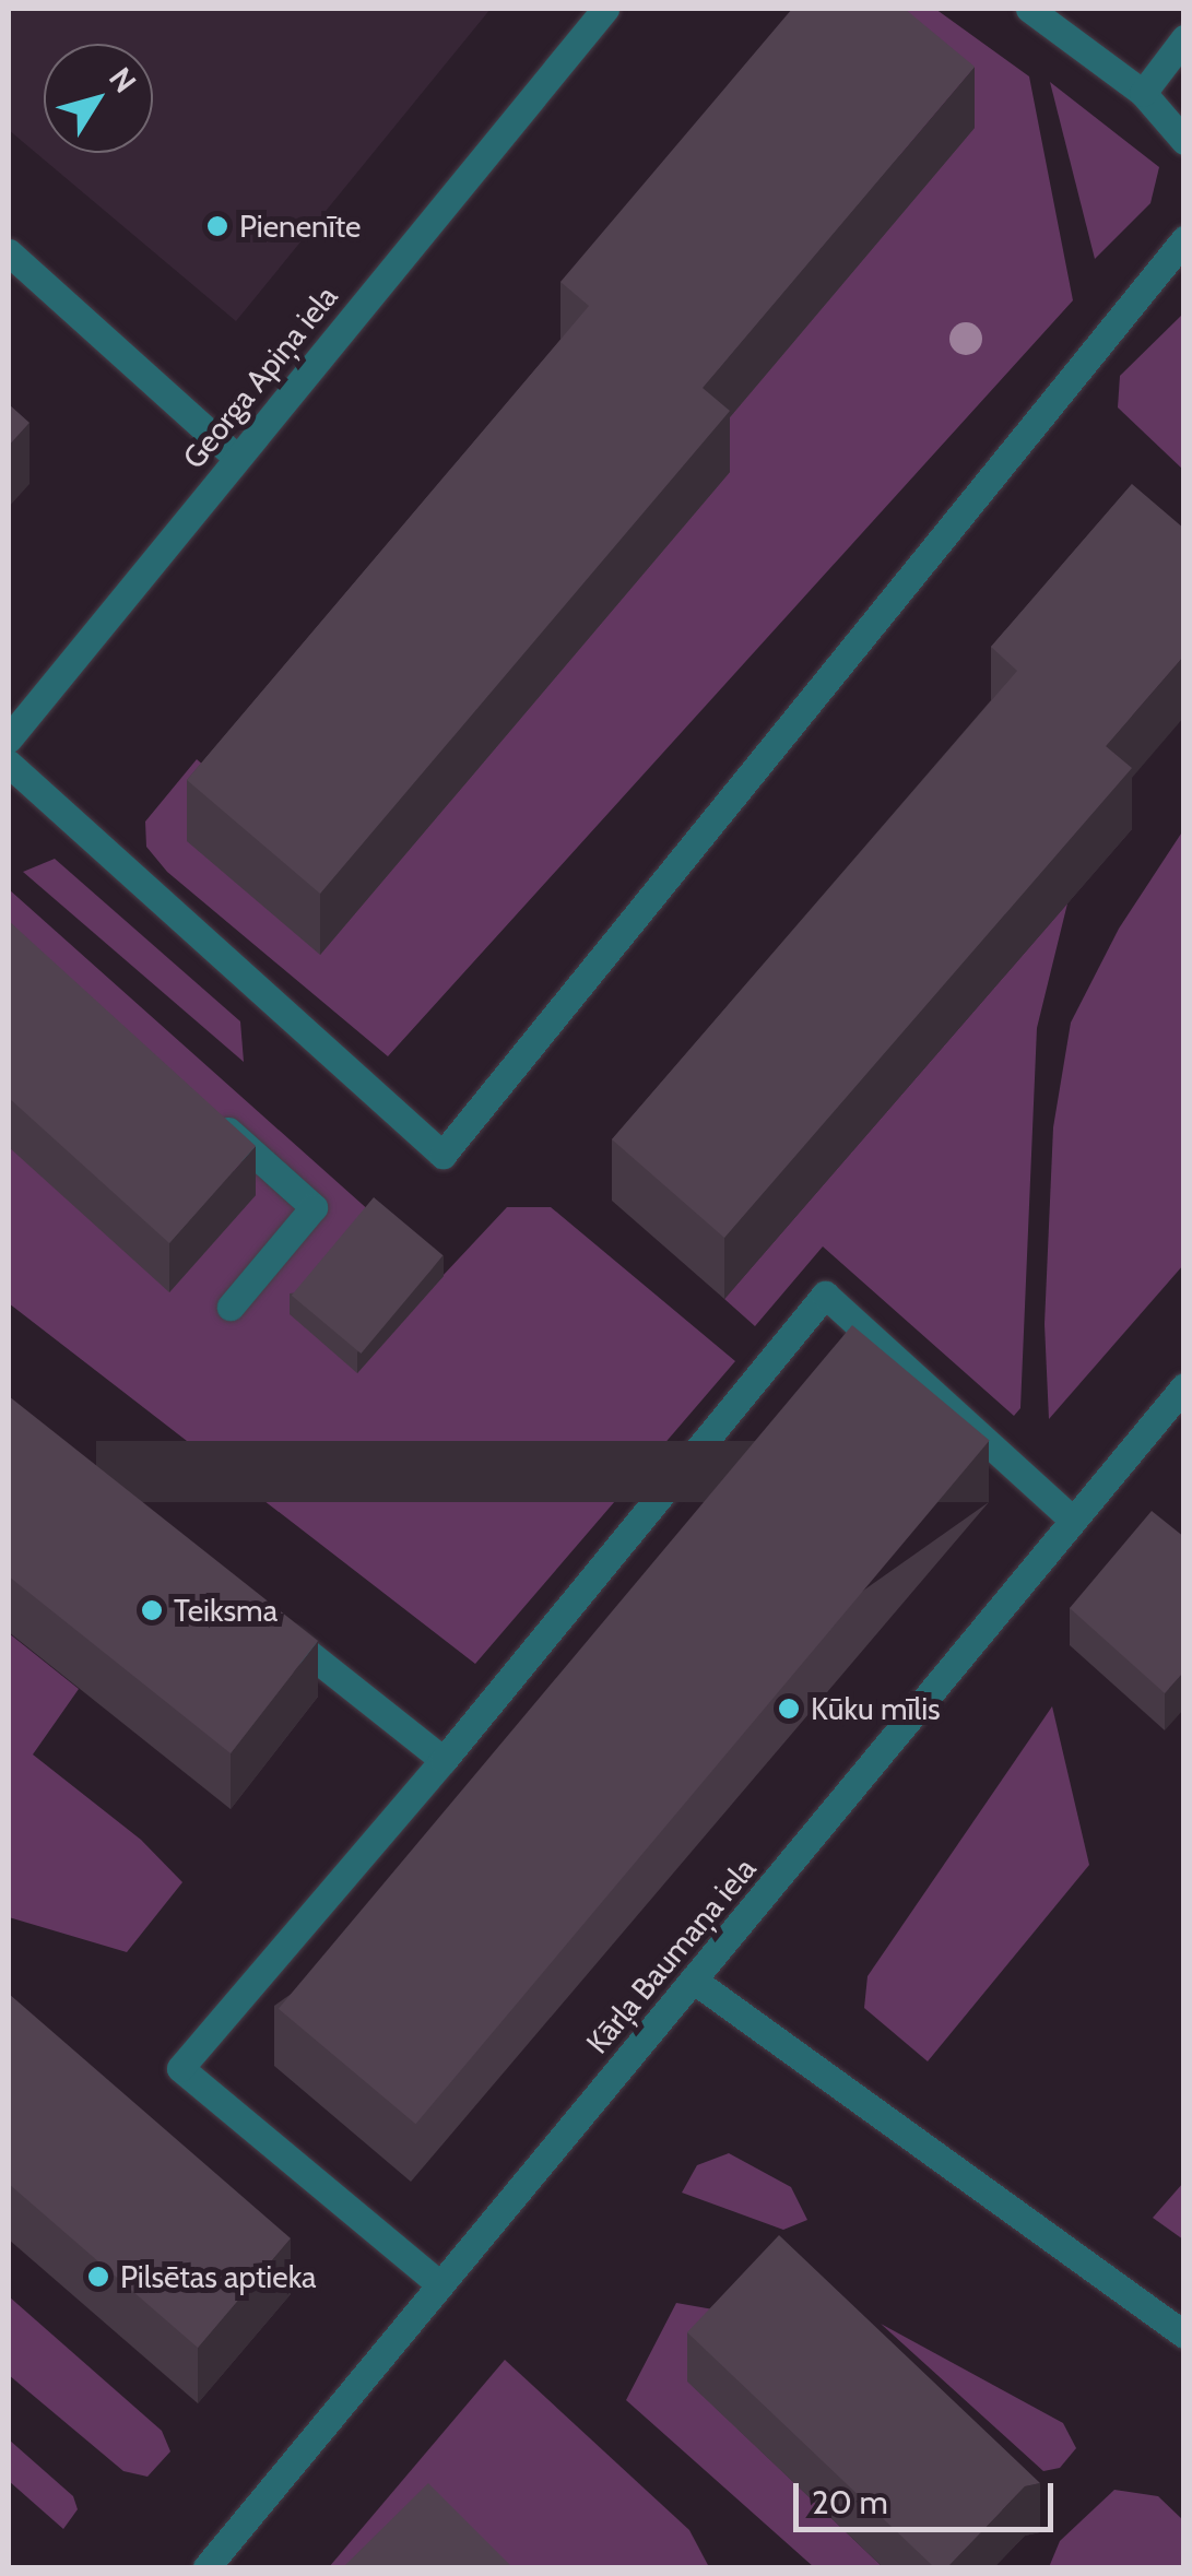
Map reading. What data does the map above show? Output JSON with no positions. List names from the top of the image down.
{
  "streets": {
    "street": ["Georga Apiņa iela", "Kārļa Baumaņa iela"]
  },
  "places": [
    "Pienenīte",
    "Teiksma",
    "Kūku mīlis",
    "Pilsētas aptieka"
  ],
  "scale_bar": "20 m",
  "north": "top right"
}
